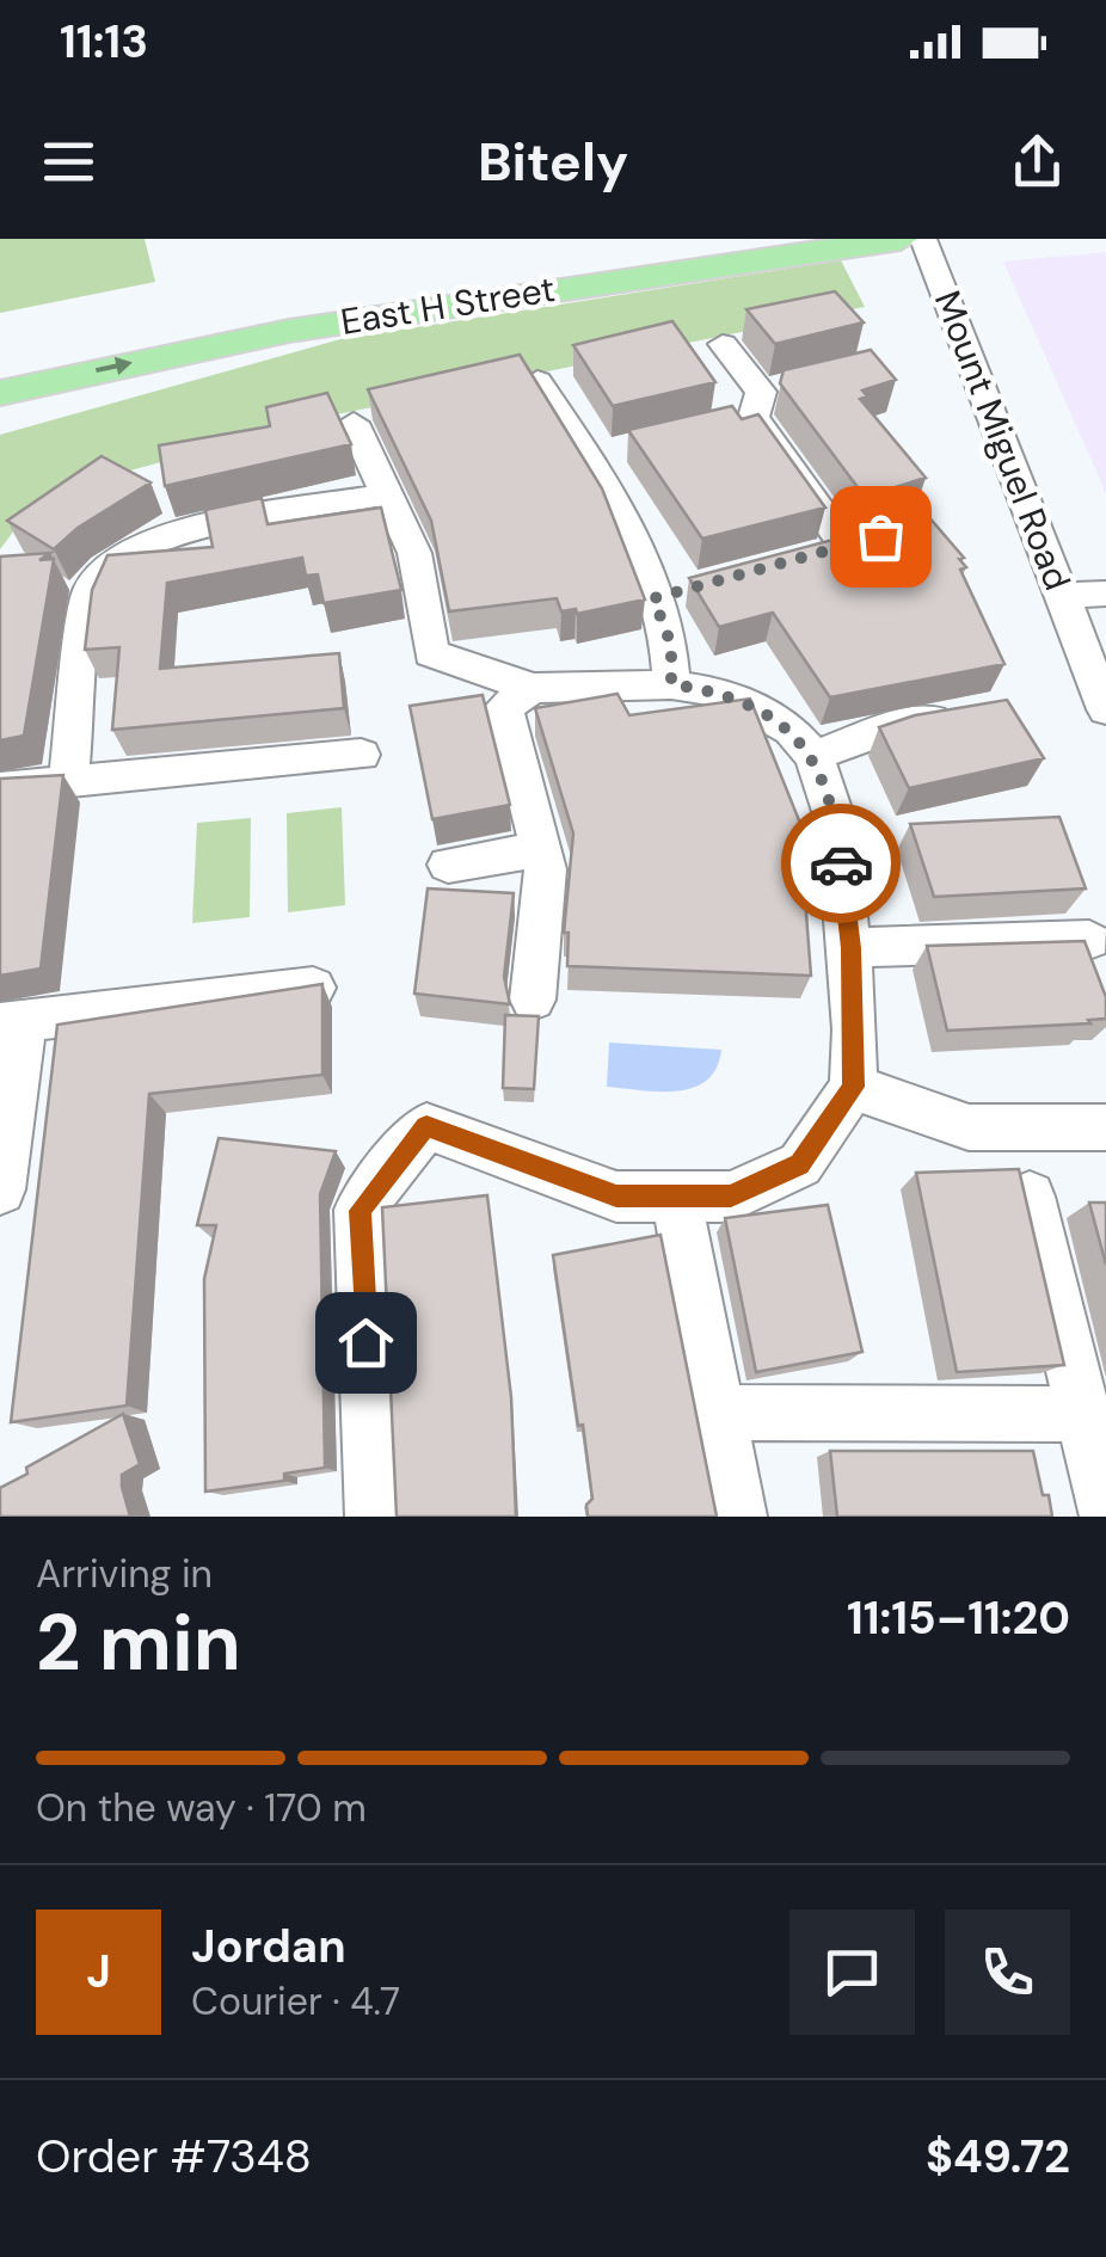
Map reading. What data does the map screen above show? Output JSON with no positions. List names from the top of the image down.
{
  "streets": {
    "main road": ["East H Street"],
    "street": ["Mount Miguel Road"]
  },
  "page": {
    "status": "11:13",
    "header": "Bitely",
    "heading": ["2 min", "Arriving in", "11:15–11:20"],
    "panel": [
      "Jordan",
      "Courier · 4.7",
      "Order #7348",
      "$49.72"
    ],
    "bar": "On the way · 170 m",
    "round": "J"
  }
}
